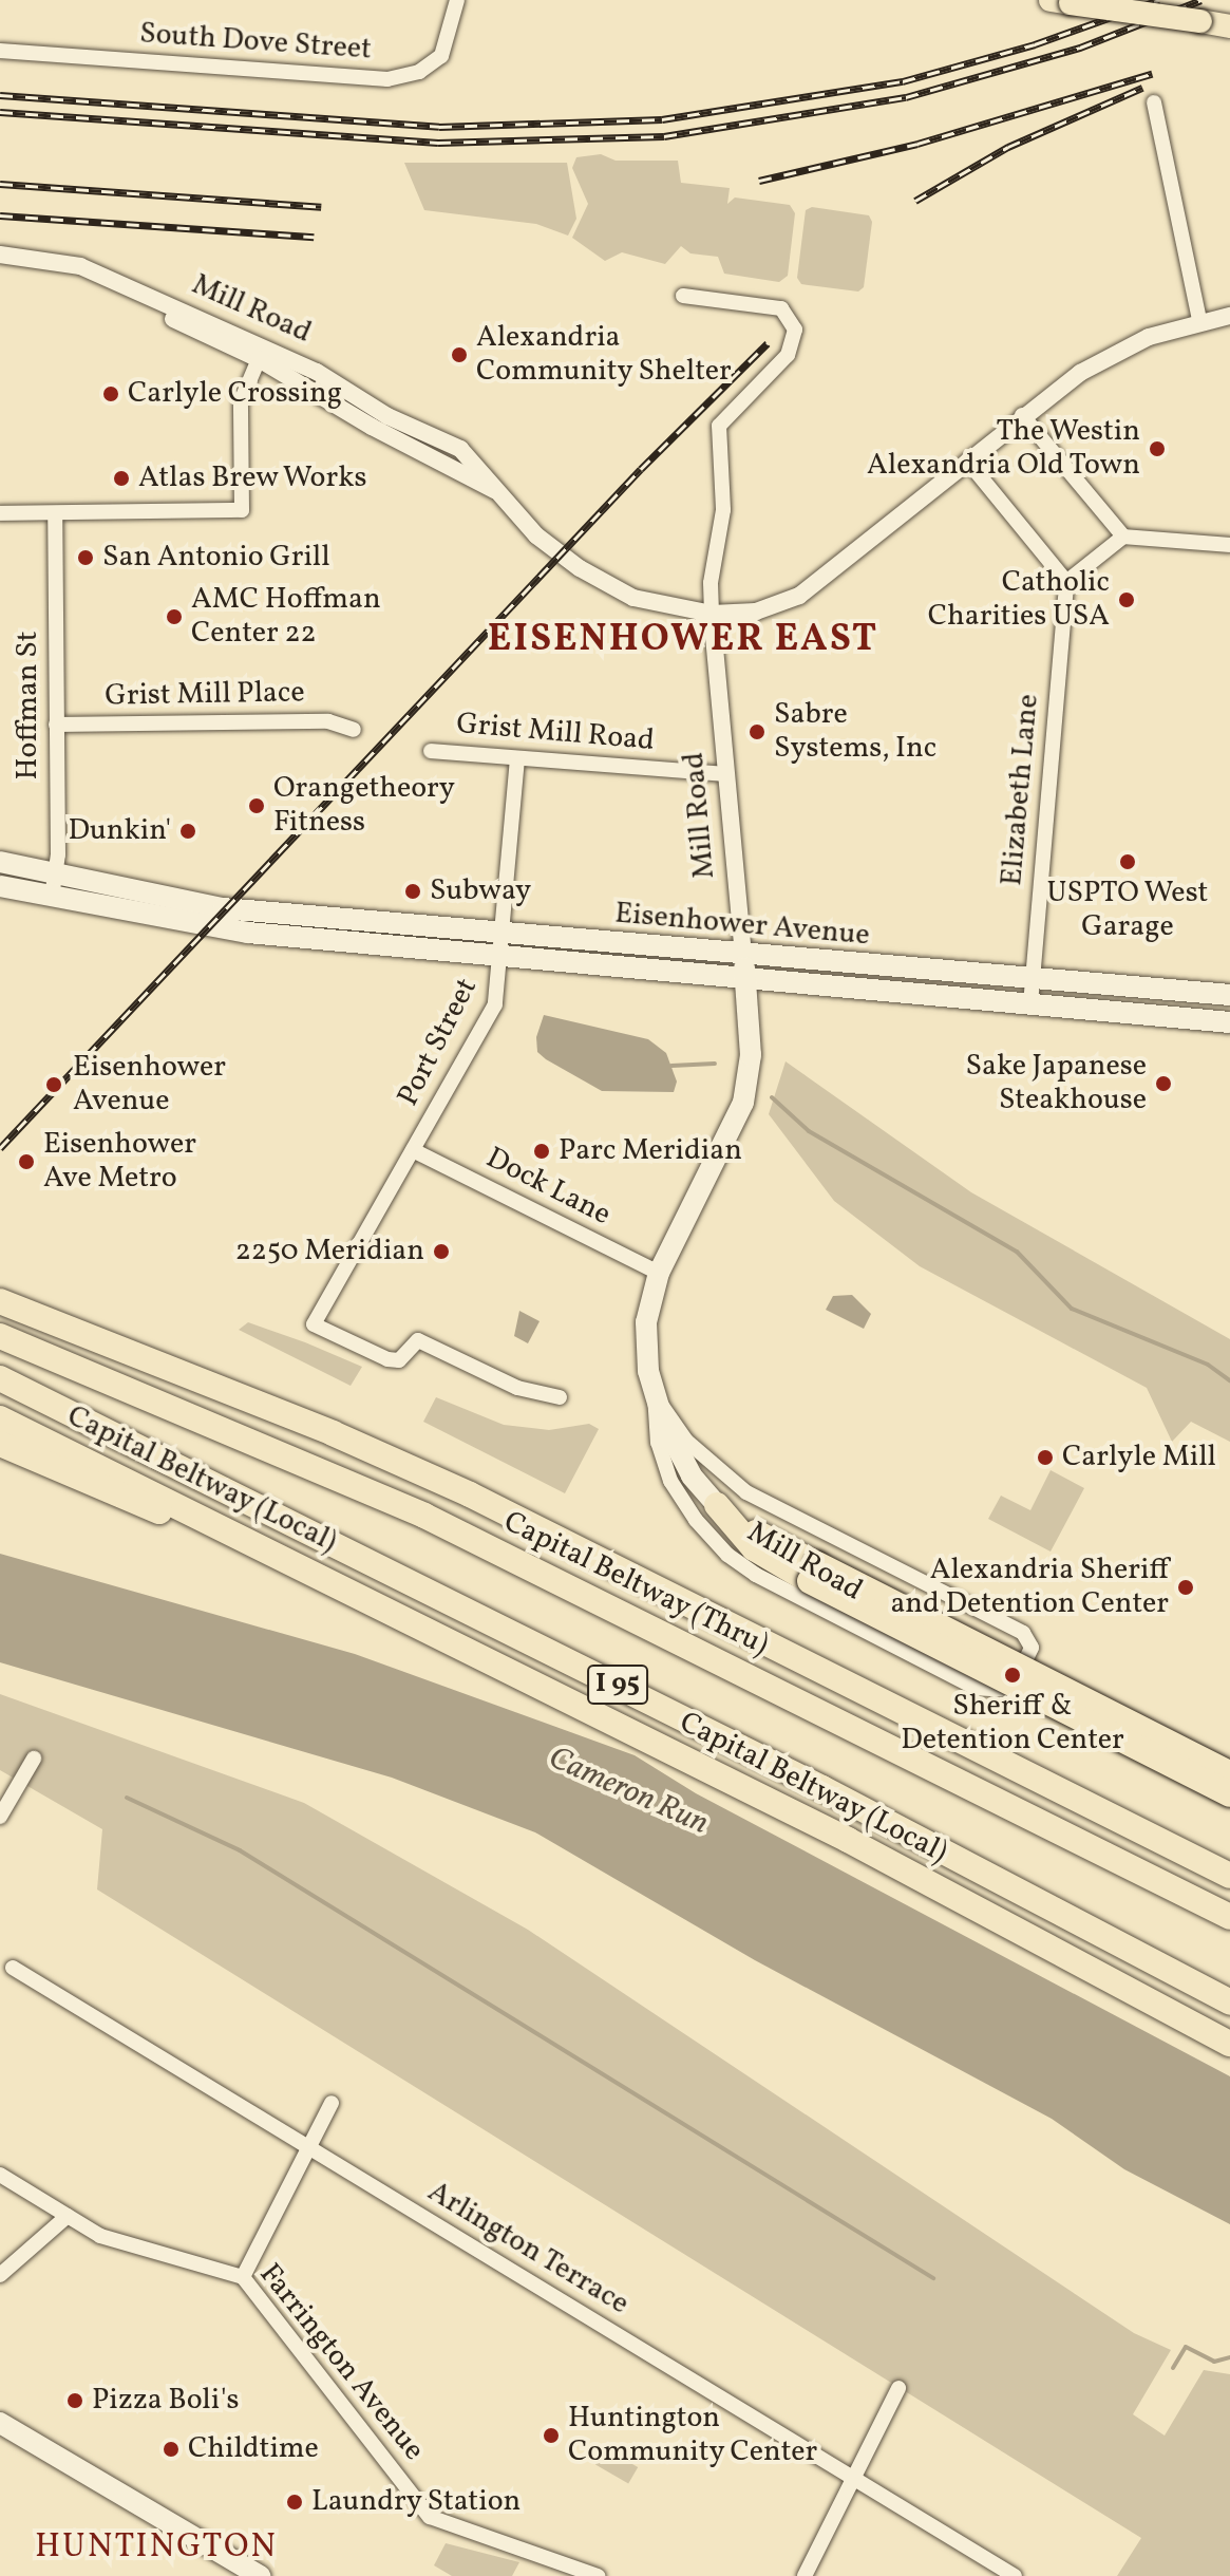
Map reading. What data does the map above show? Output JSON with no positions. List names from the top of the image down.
{
  "streets": {
    "highway": ["Capital Beltway (Local)", "Capital Beltway (Thru)", "I 95"],
    "main road": ["Mill Road", "Eisenhower Avenue"],
    "street": [
      "South Dove Street",
      "Grist Mill Place",
      "Hoffman St",
      "Grist Mill Road",
      "Elizabeth Lane",
      "Port Street",
      "Dock Lane",
      "Arlington Terrace",
      "Farrington Avenue"
    ]
  },
  "crossings": [
    ["Mill Road", "Grist Mill Road"],
    ["Mill Road", "Eisenhower Avenue"],
    ["Mill Road", "Dock Lane"],
    ["Grist Mill Place", "Hoffman St"],
    ["Hoffman St", "Eisenhower Avenue"],
    ["Grist Mill Road", "Port Street"],
    ["Elizabeth Lane", "Eisenhower Avenue"],
    ["Eisenhower Avenue", "Port Street"],
    ["Port Street", "Dock Lane"]
  ],
  "districts": ["EISENHOWER EAST", "HUNTINGTON"],
  "water": ["Cameron Run"],
  "places": [
    "Alexandria Community Shelter",
    "Carlyle Crossing",
    "The Westin Alexandria Old Town",
    "Atlas Brew Works",
    "San Antonio Grill",
    "Catholic Charities USA",
    "AMC Hoffman Center 22",
    "Sabre Systems, Inc",
    "Orangetheory Fitness",
    "Dunkin'",
    "USPTO West Garage",
    "Subway",
    "Sake Japanese Steakhouse",
    "Eisenhower Avenue",
    "Parc Meridian",
    "Eisenhower Ave Metro",
    "2250 Meridian",
    "Carlyle Mill",
    "Alexandria Sheriff and Detention Center",
    "Sheriff & Detention Center",
    "Pizza Boli's",
    "Huntington Community Center",
    "Childtime",
    "Laundry Station"
  ]
}
